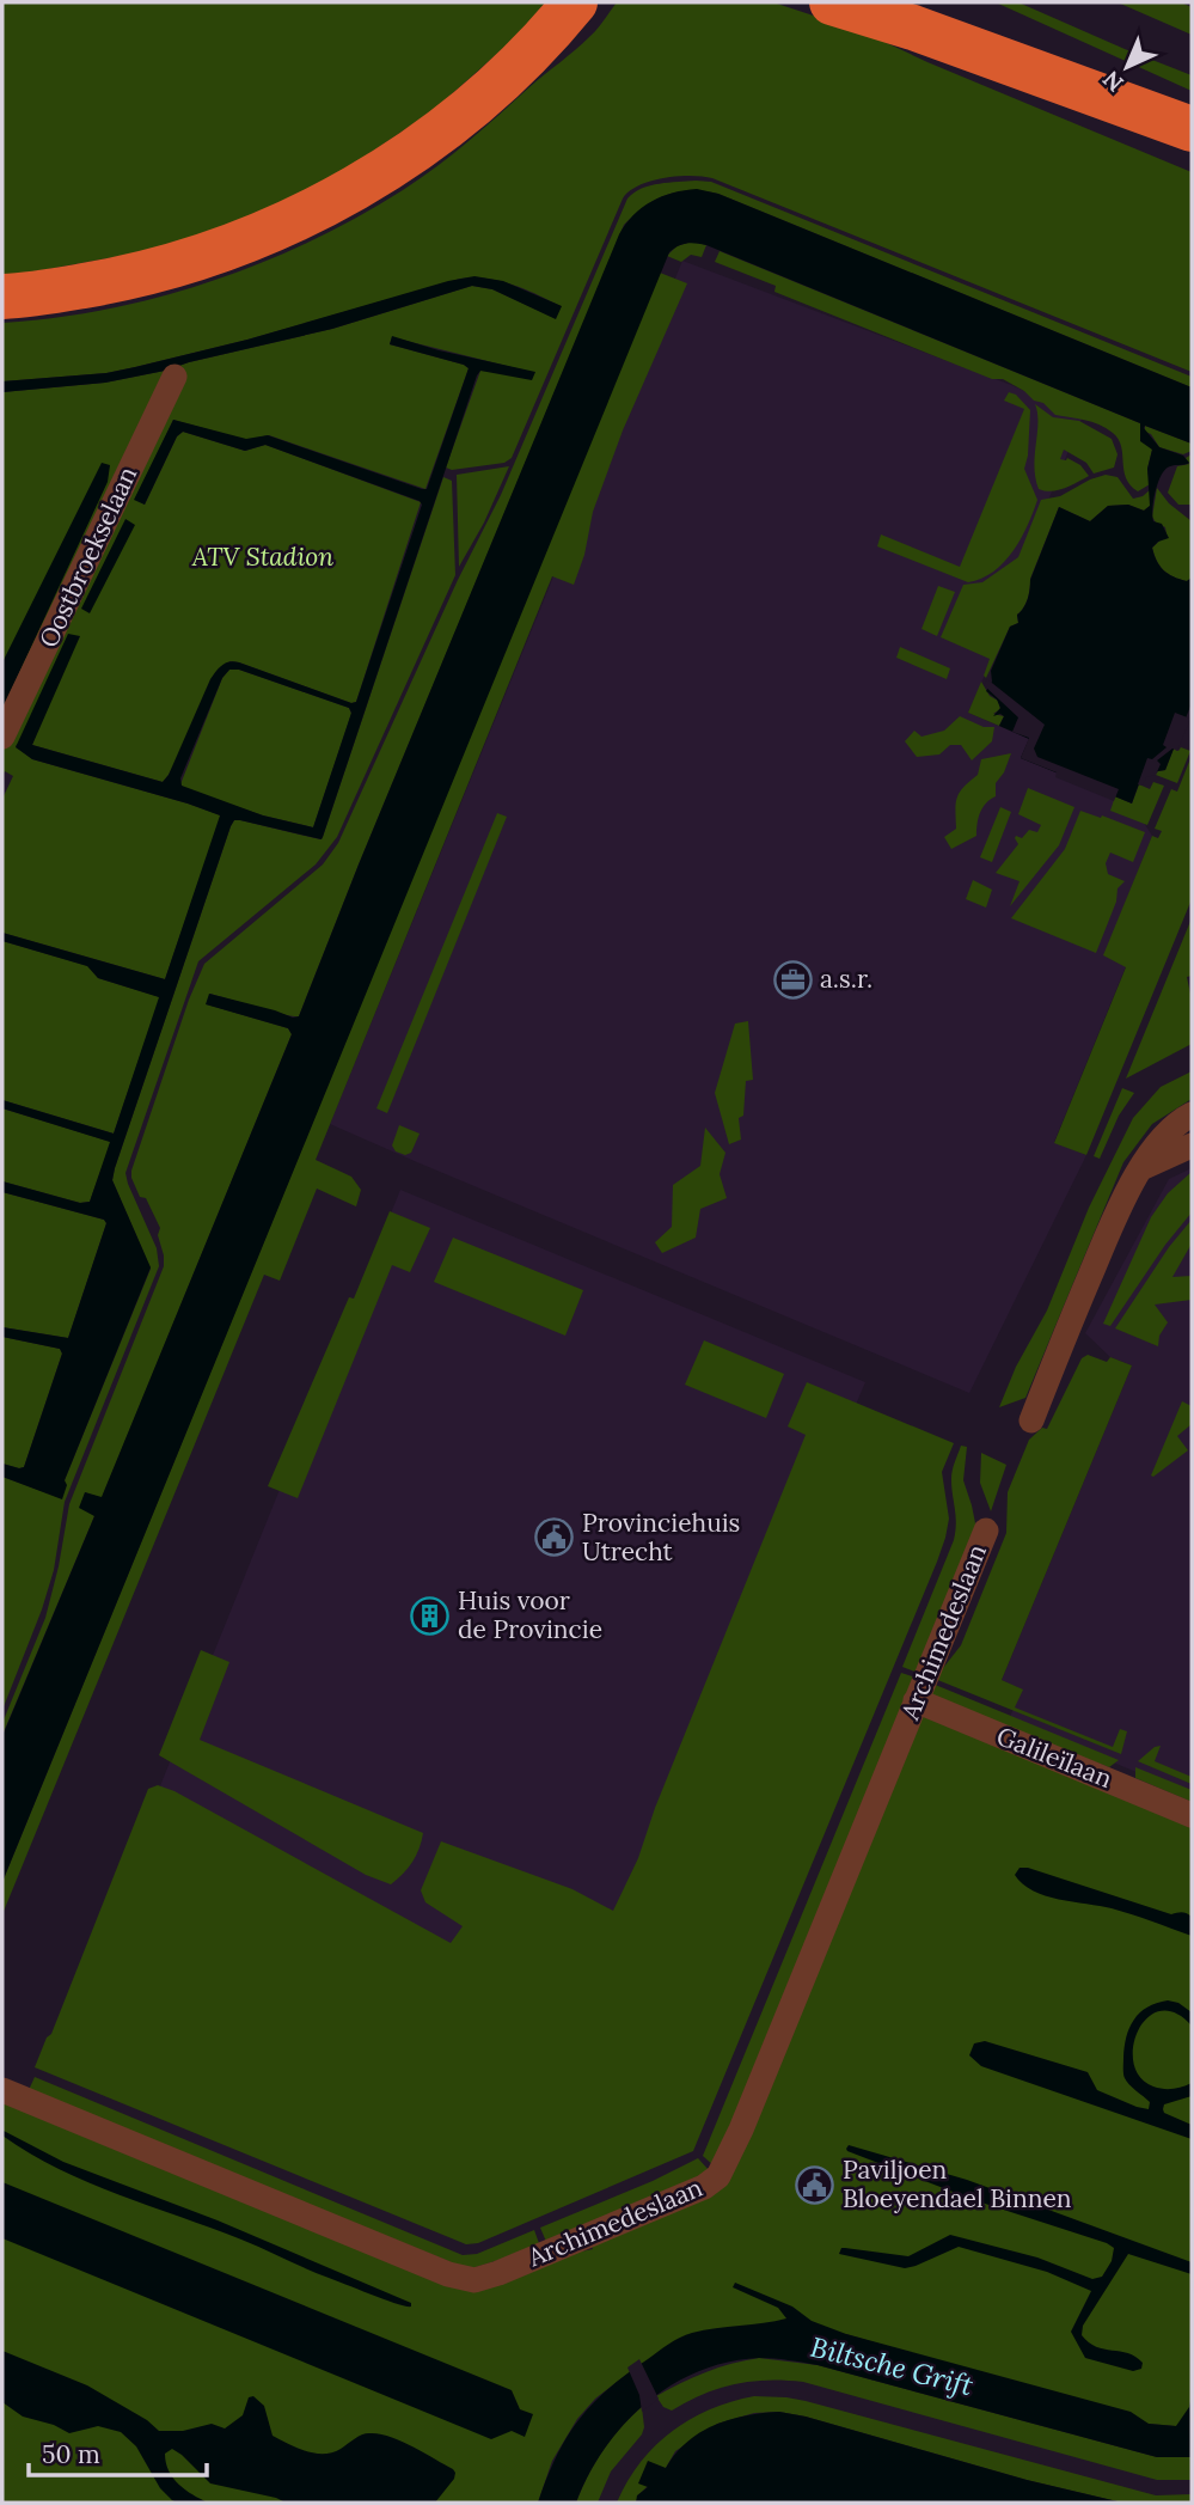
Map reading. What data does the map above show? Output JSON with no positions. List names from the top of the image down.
{
  "streets": {
    "street": ["Oostbroekselaan", "Archimedeslaan", "Galileïlaan"]
  },
  "crossings": [
    ["Archimedeslaan", "Galileïlaan"]
  ],
  "water": ["Biltsche Grift"],
  "parks": ["ATV Stadion"],
  "places": {
    "office": ["a.s.r."],
    "public building": ["Provinciehuis Utrecht", "Paviljoen Bloeyendael Binnen"],
    "building": ["Huis voor de Provincie"]
  },
  "scale_bar": "50 m",
  "north": "bottom left"
}
